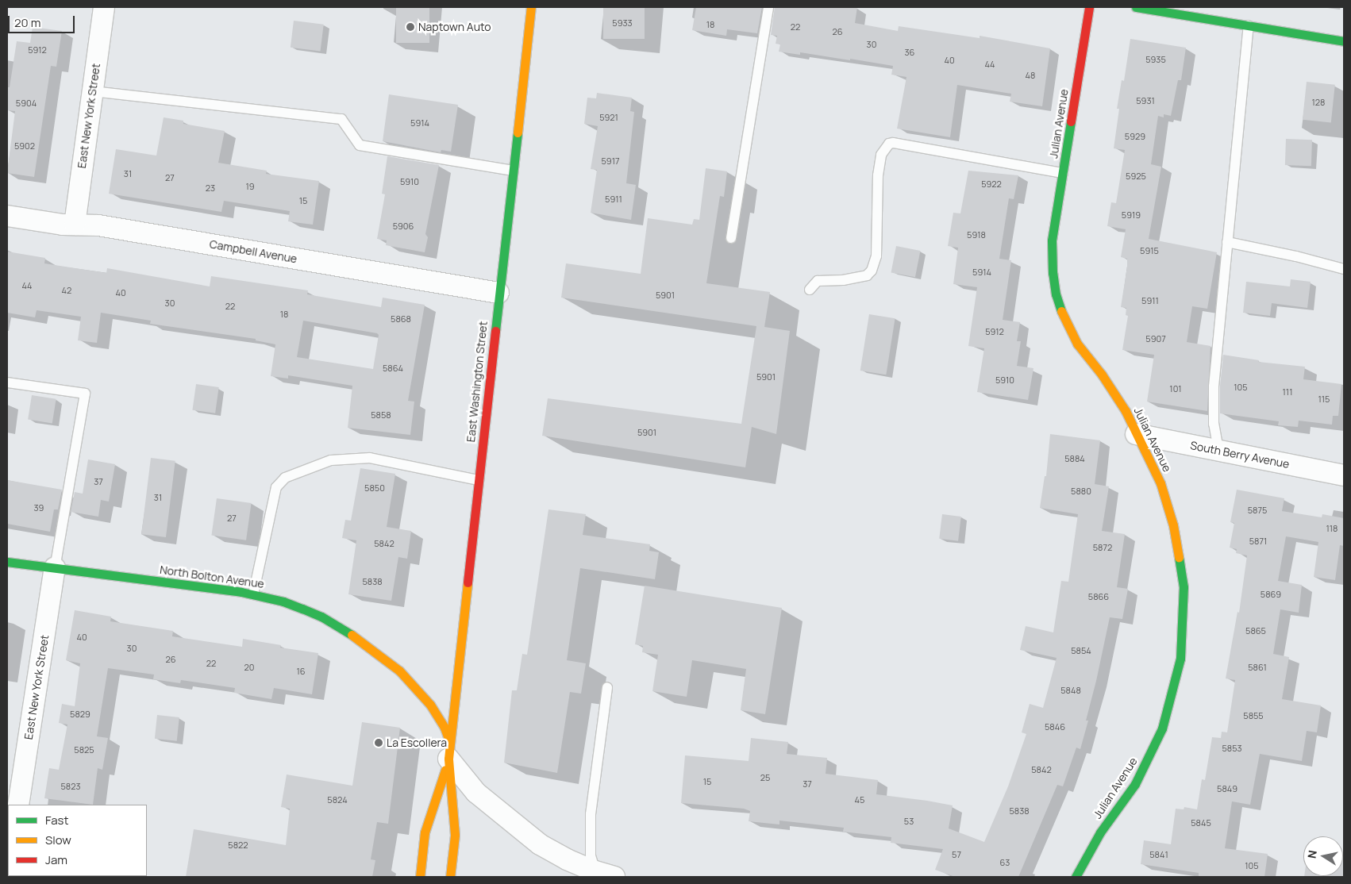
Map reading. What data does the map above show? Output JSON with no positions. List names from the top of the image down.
{
  "streets": {
    "street": [
      "East New York Street",
      "Julian Avenue",
      "Campbell Avenue",
      "East Washington Street",
      "South Berry Avenue",
      "North Bolton Avenue"
    ]
  },
  "crossings": [
    ["East New York Street", "Campbell Avenue"],
    ["East New York Street", "North Bolton Avenue"],
    ["Julian Avenue", "South Berry Avenue"],
    ["Campbell Avenue", "East Washington Street"],
    ["East Washington Street", "North Bolton Avenue"]
  ],
  "places": ["Naptown Auto", "La Escollera"],
  "house_numbers": [
    "5933",
    "18",
    "22",
    "26",
    "30",
    "5912",
    "36",
    "5935",
    "40",
    "44",
    "48",
    "5931",
    "128",
    "5904",
    "5921",
    "5914",
    "5929",
    "5902",
    "5917",
    "31",
    "5925",
    "27",
    "5910",
    "5922",
    "19",
    "23",
    "5911",
    "15",
    "5919",
    "5906",
    "5918",
    "5915",
    "5914",
    "44",
    "42",
    "40",
    "5901",
    "5911",
    "30",
    "22",
    "18",
    "5868",
    "5912",
    "5907",
    "5864",
    "5901",
    "5910",
    "105",
    "101",
    "111",
    "115",
    "5858",
    "5901",
    "5884",
    "37",
    "5850",
    "5880",
    "31",
    "39",
    "5875",
    "27",
    "118",
    "5871",
    "5842",
    "5872",
    "5838",
    "5869",
    "5866",
    "5865",
    "40",
    "30",
    "5854",
    "26",
    "22",
    "20",
    "5861",
    "16",
    "5848",
    "5829",
    "5855",
    "5846",
    "5853",
    "5825",
    "5842",
    "25",
    "15",
    "37",
    "5823",
    "5849",
    "5824",
    "45",
    "5838",
    "53",
    "5845",
    "5822",
    "57",
    "5841",
    "63",
    "105"
  ],
  "legend": ["Fast", "Slow", "Jam"],
  "scale_bar": "20 m",
  "north": "left"
}
